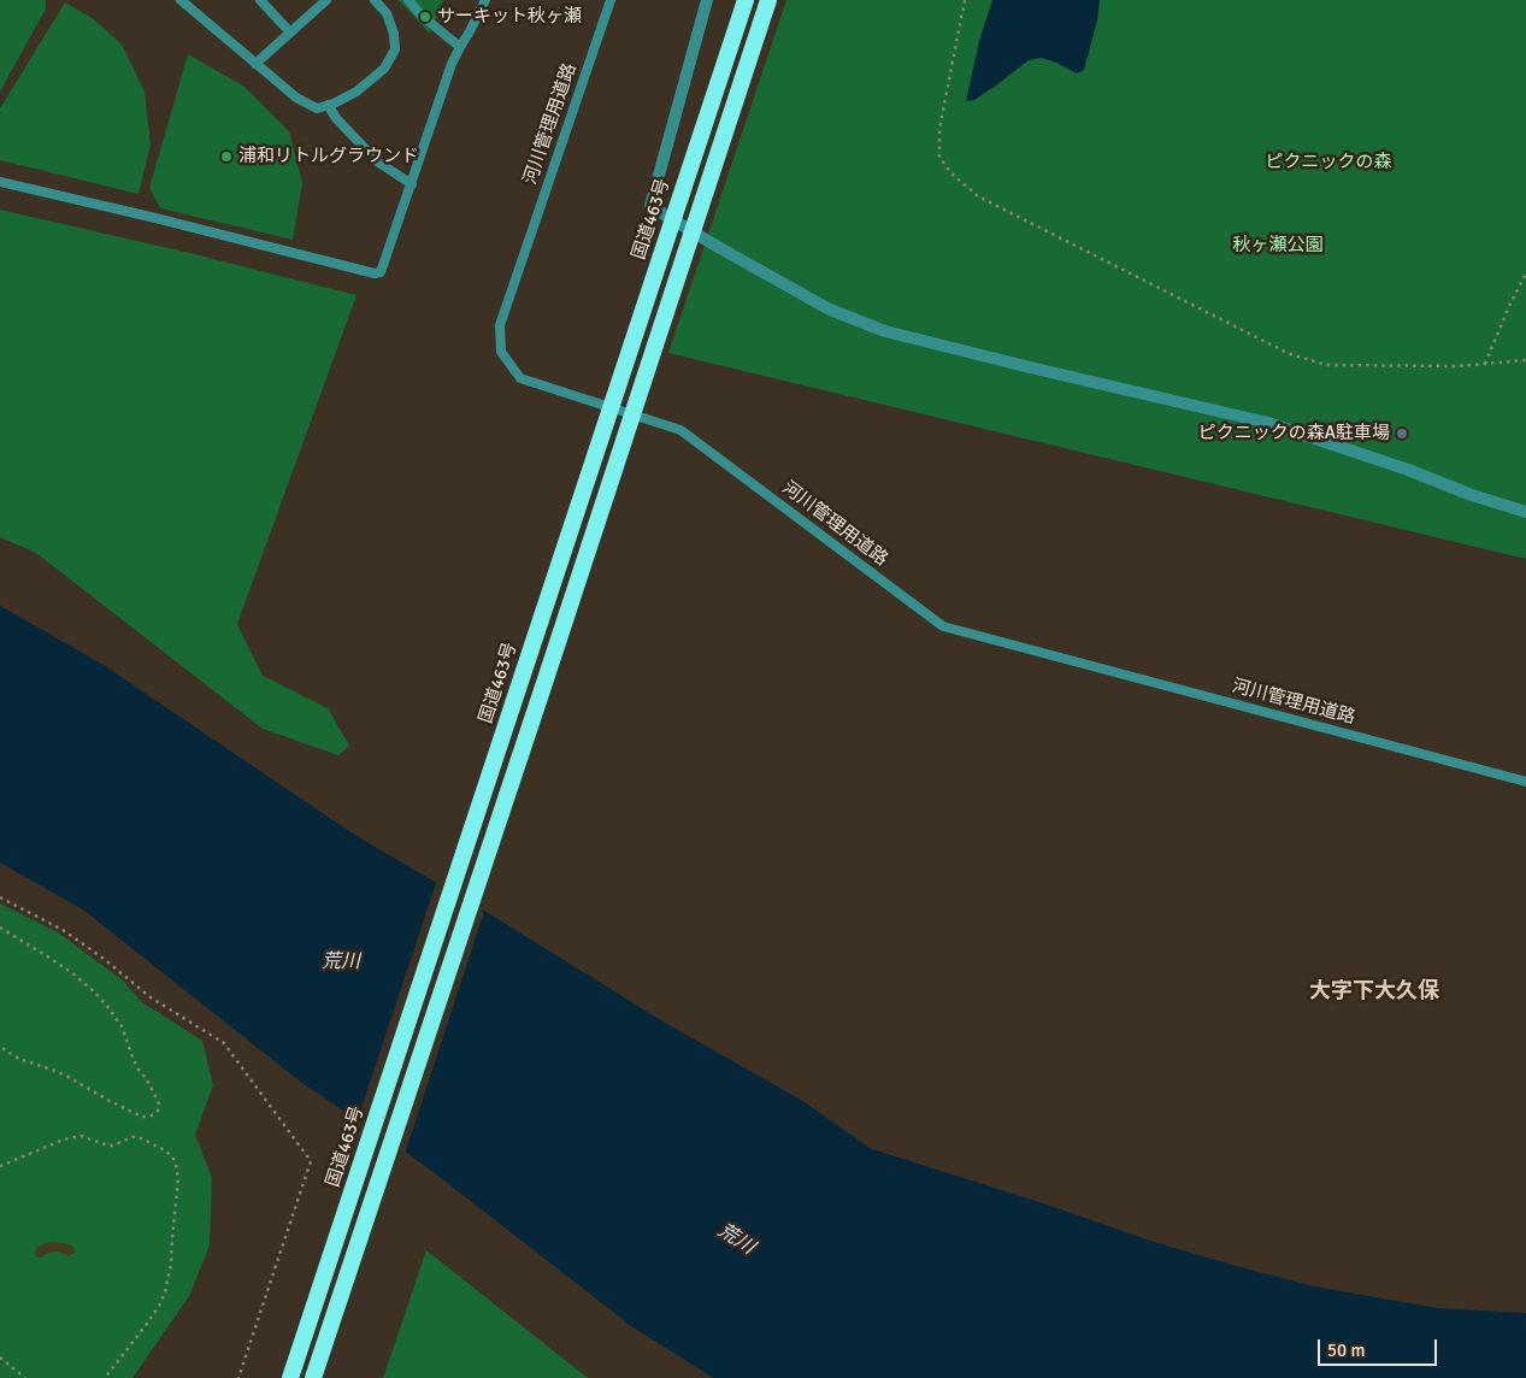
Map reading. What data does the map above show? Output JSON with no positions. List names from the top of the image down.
{
  "streets": {
    "highway": ["国道463号"],
    "lane": ["河川管理用道路"]
  },
  "districts": ["大字下大久保"],
  "water": ["荒川"],
  "parks": ["ピクニックの森", "秋ヶ瀬公園"],
  "places": ["サーキット秋ヶ瀬", "浦和リトルグラウンド", "ピクニックの森A駐車場"],
  "scale_bar": "50 m"
}
